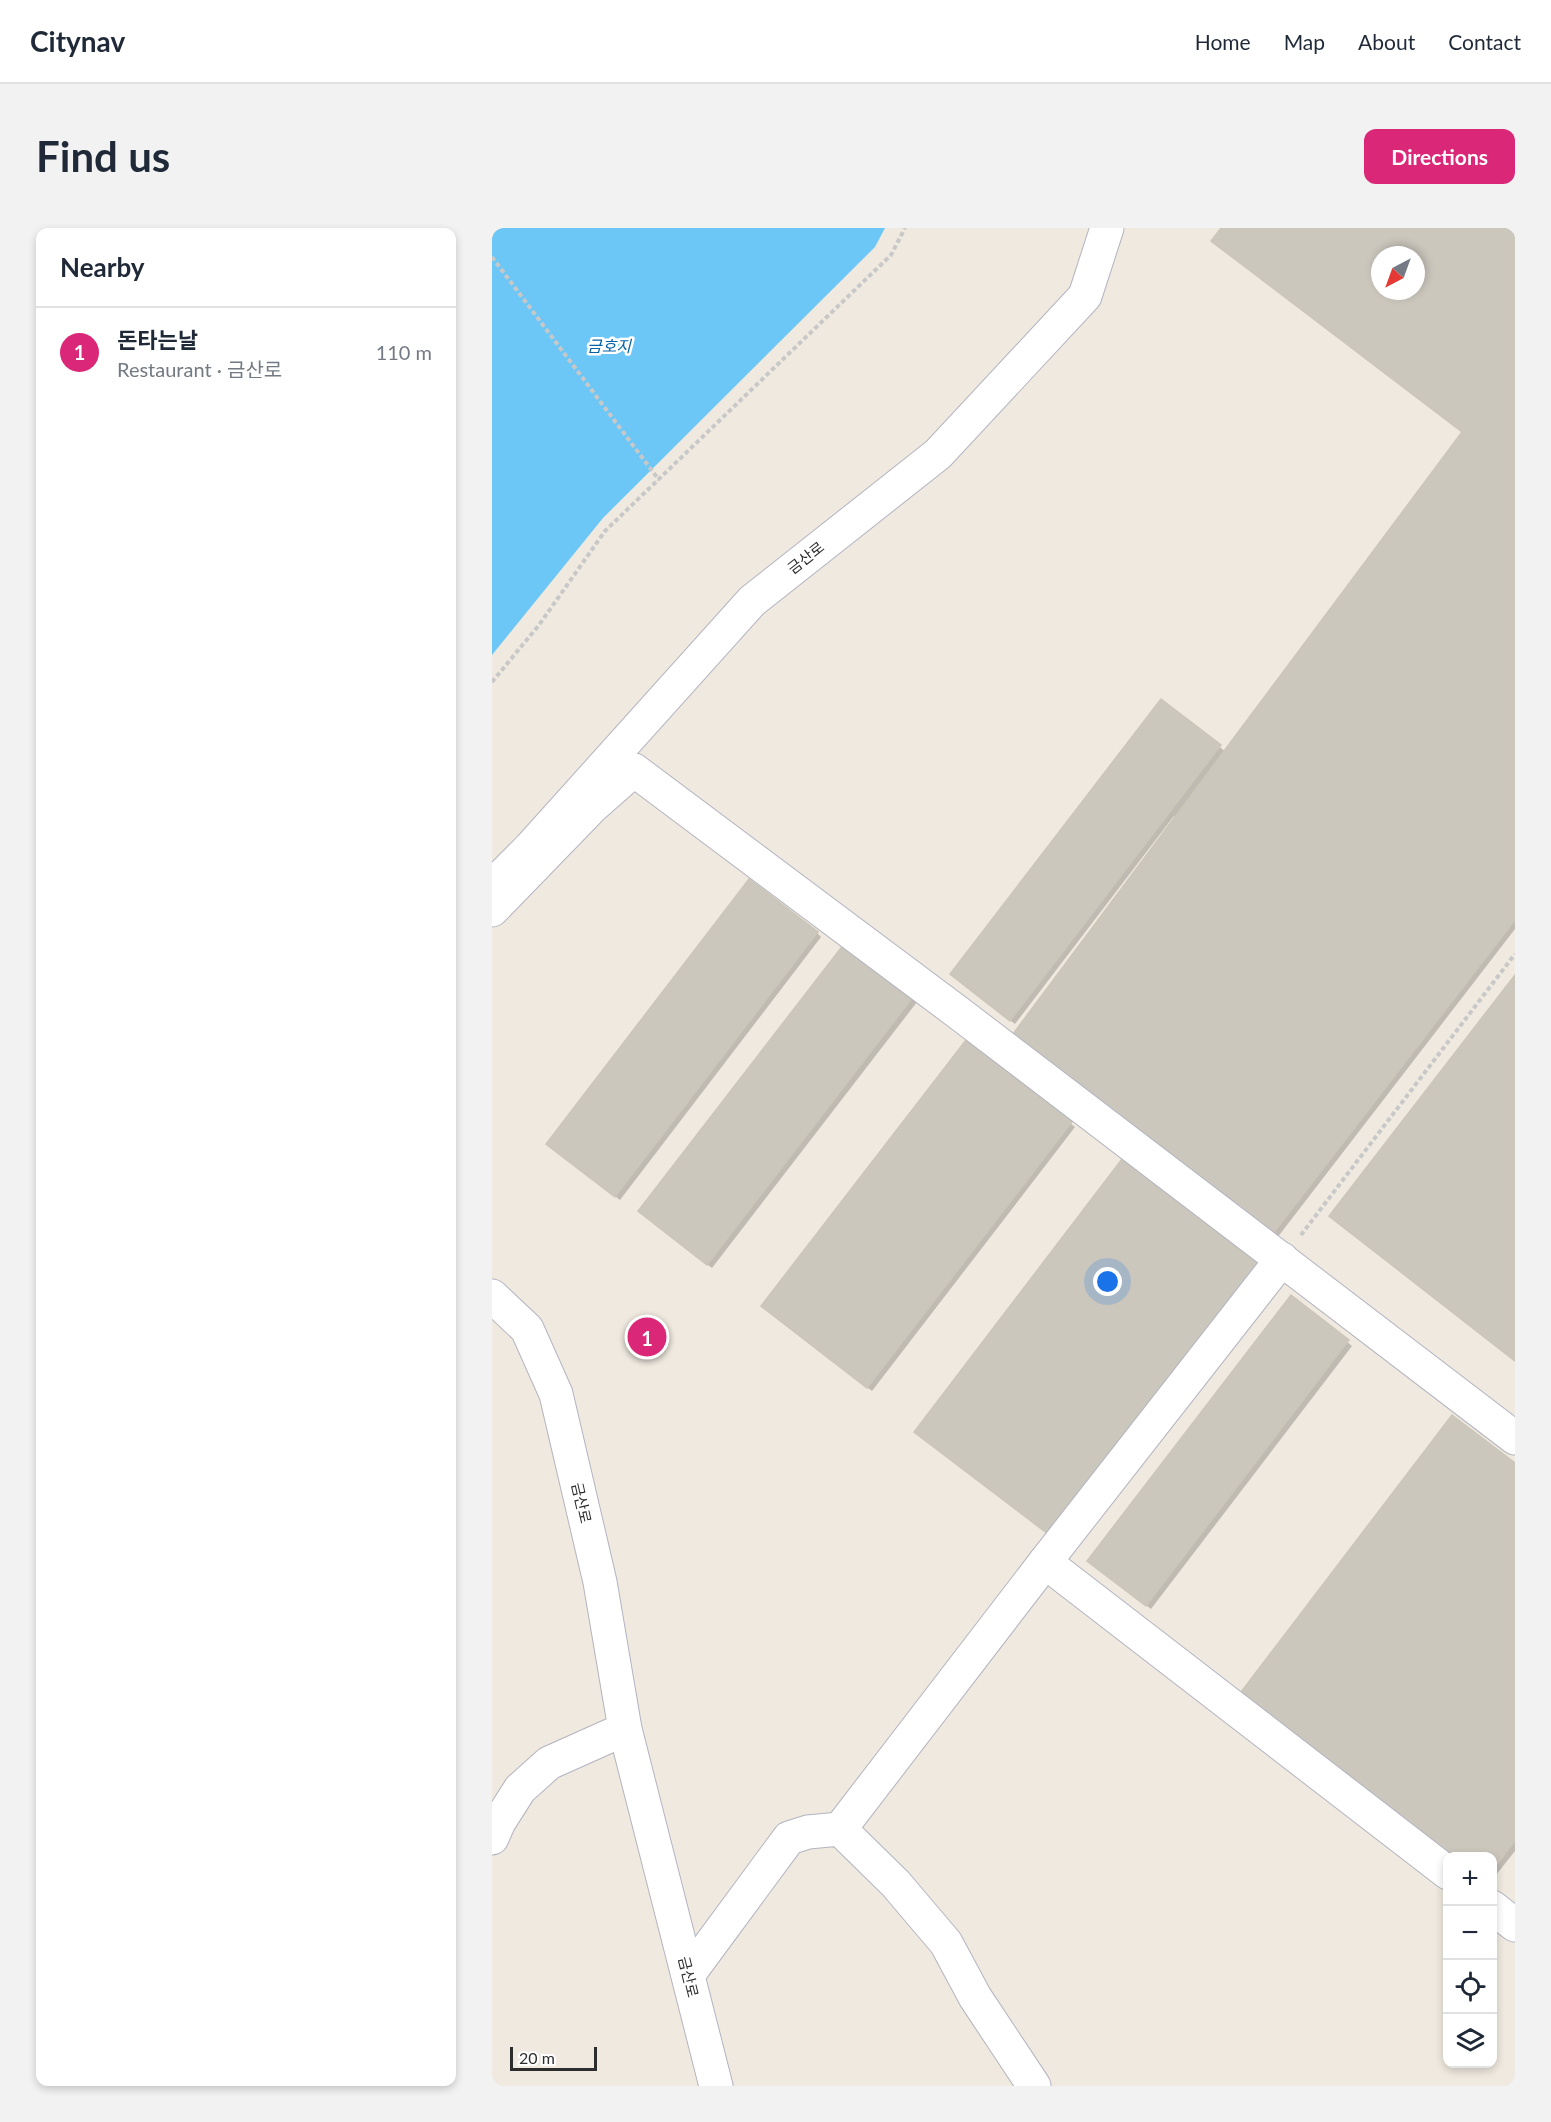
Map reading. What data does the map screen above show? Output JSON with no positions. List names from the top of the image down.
{
  "streets": {
    "street": ["금산로"]
  },
  "water": ["금호지"],
  "scale_bar": "20 m",
  "north": "bottom left",
  "page": {
    "header": "Citynav",
    "nav": [
      "Home",
      "Map",
      "About",
      "Contact"
    ],
    "buttons": "Directions",
    "title": "Find us",
    "heading": "Nearby",
    "list": [
      {
        "mark": "1",
        "name": "돈타는날",
        "note": "Restaurant · 금산로",
        "value": "110 m"
      }
    ],
    "pins": "1",
    "map_buttons": ["+", "−"],
    "scale": "20 m"
  }
}
